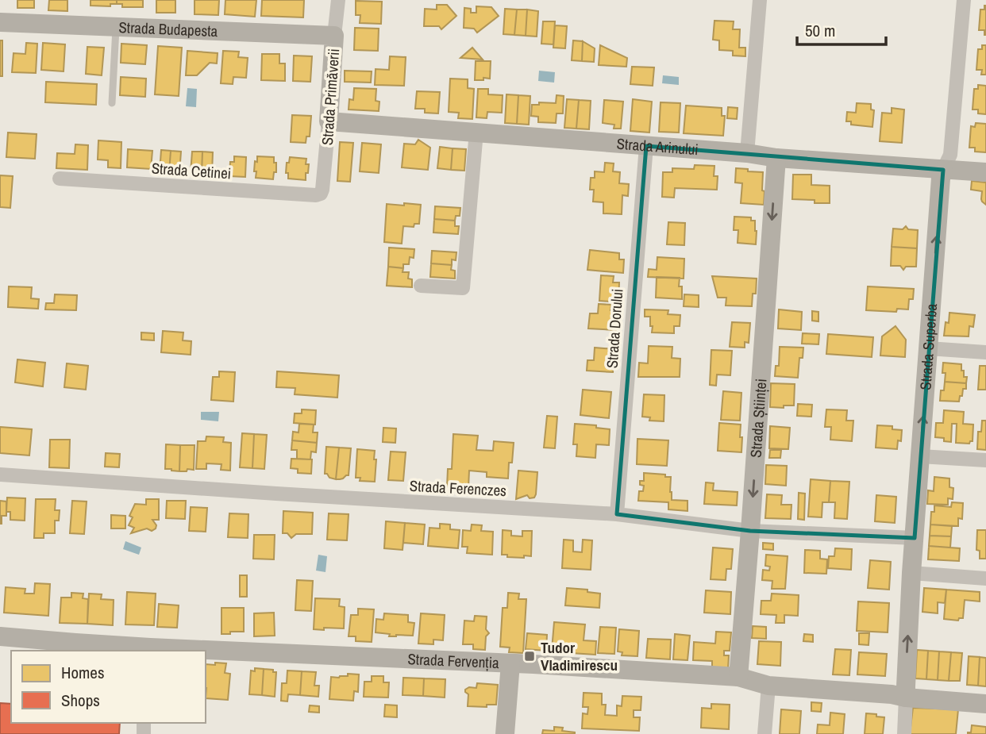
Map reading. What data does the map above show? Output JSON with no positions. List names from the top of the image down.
{
  "streets": {
    "street": [
      "Strada Budapesta",
      "Strada Primăverii",
      "Strada Arinului",
      "Strada Cetinei",
      "Strada Dorului",
      "Strada Superba",
      "Strada Științei",
      "Strada Ferenczes",
      "Strada Fervenția"
    ]
  },
  "crossings": [
    ["Strada Budapesta", "Strada Primăverii"],
    ["Strada Primăverii", "Strada Arinului"],
    ["Strada Primăverii", "Strada Cetinei"],
    ["Strada Arinului", "Strada Dorului"],
    ["Strada Arinului", "Strada Superba"],
    ["Strada Arinului", "Strada Științei"],
    ["Strada Dorului", "Strada Ferenczes"],
    ["Strada Superba", "Strada Ferenczes"],
    ["Strada Superba", "Strada Fervenția"],
    ["Strada Științei", "Strada Ferenczes"],
    ["Strada Științei", "Strada Fervenția"]
  ],
  "one_way": ["Strada Superba", "Strada Științei"],
  "places": {
    "transit": ["Tudor Vladimirescu"]
  },
  "legend": ["Homes", "Shops"],
  "scale_bar": "50 m"
}
